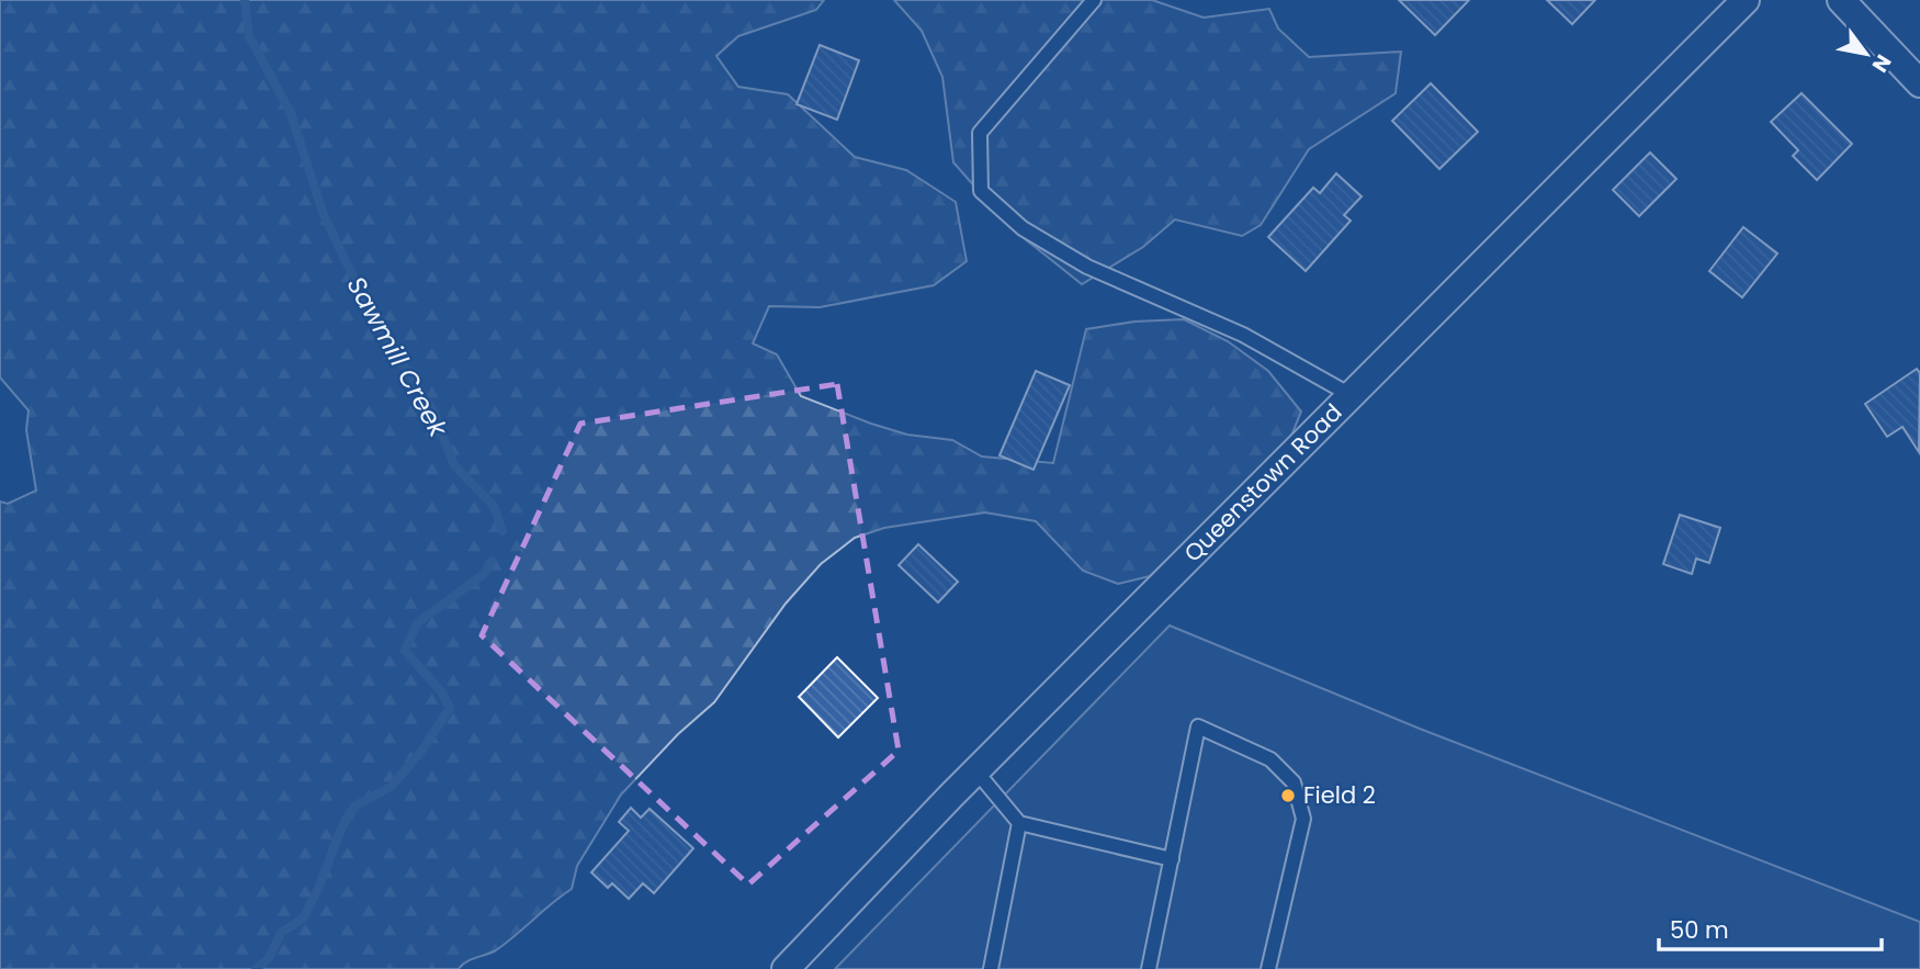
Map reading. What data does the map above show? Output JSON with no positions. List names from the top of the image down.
{
  "streets": {
    "street": ["Queenstown Road"]
  },
  "water": ["Sawmill Creek"],
  "places": ["Field 2"],
  "scale_bar": "50 m",
  "north": "bottom right"
}
